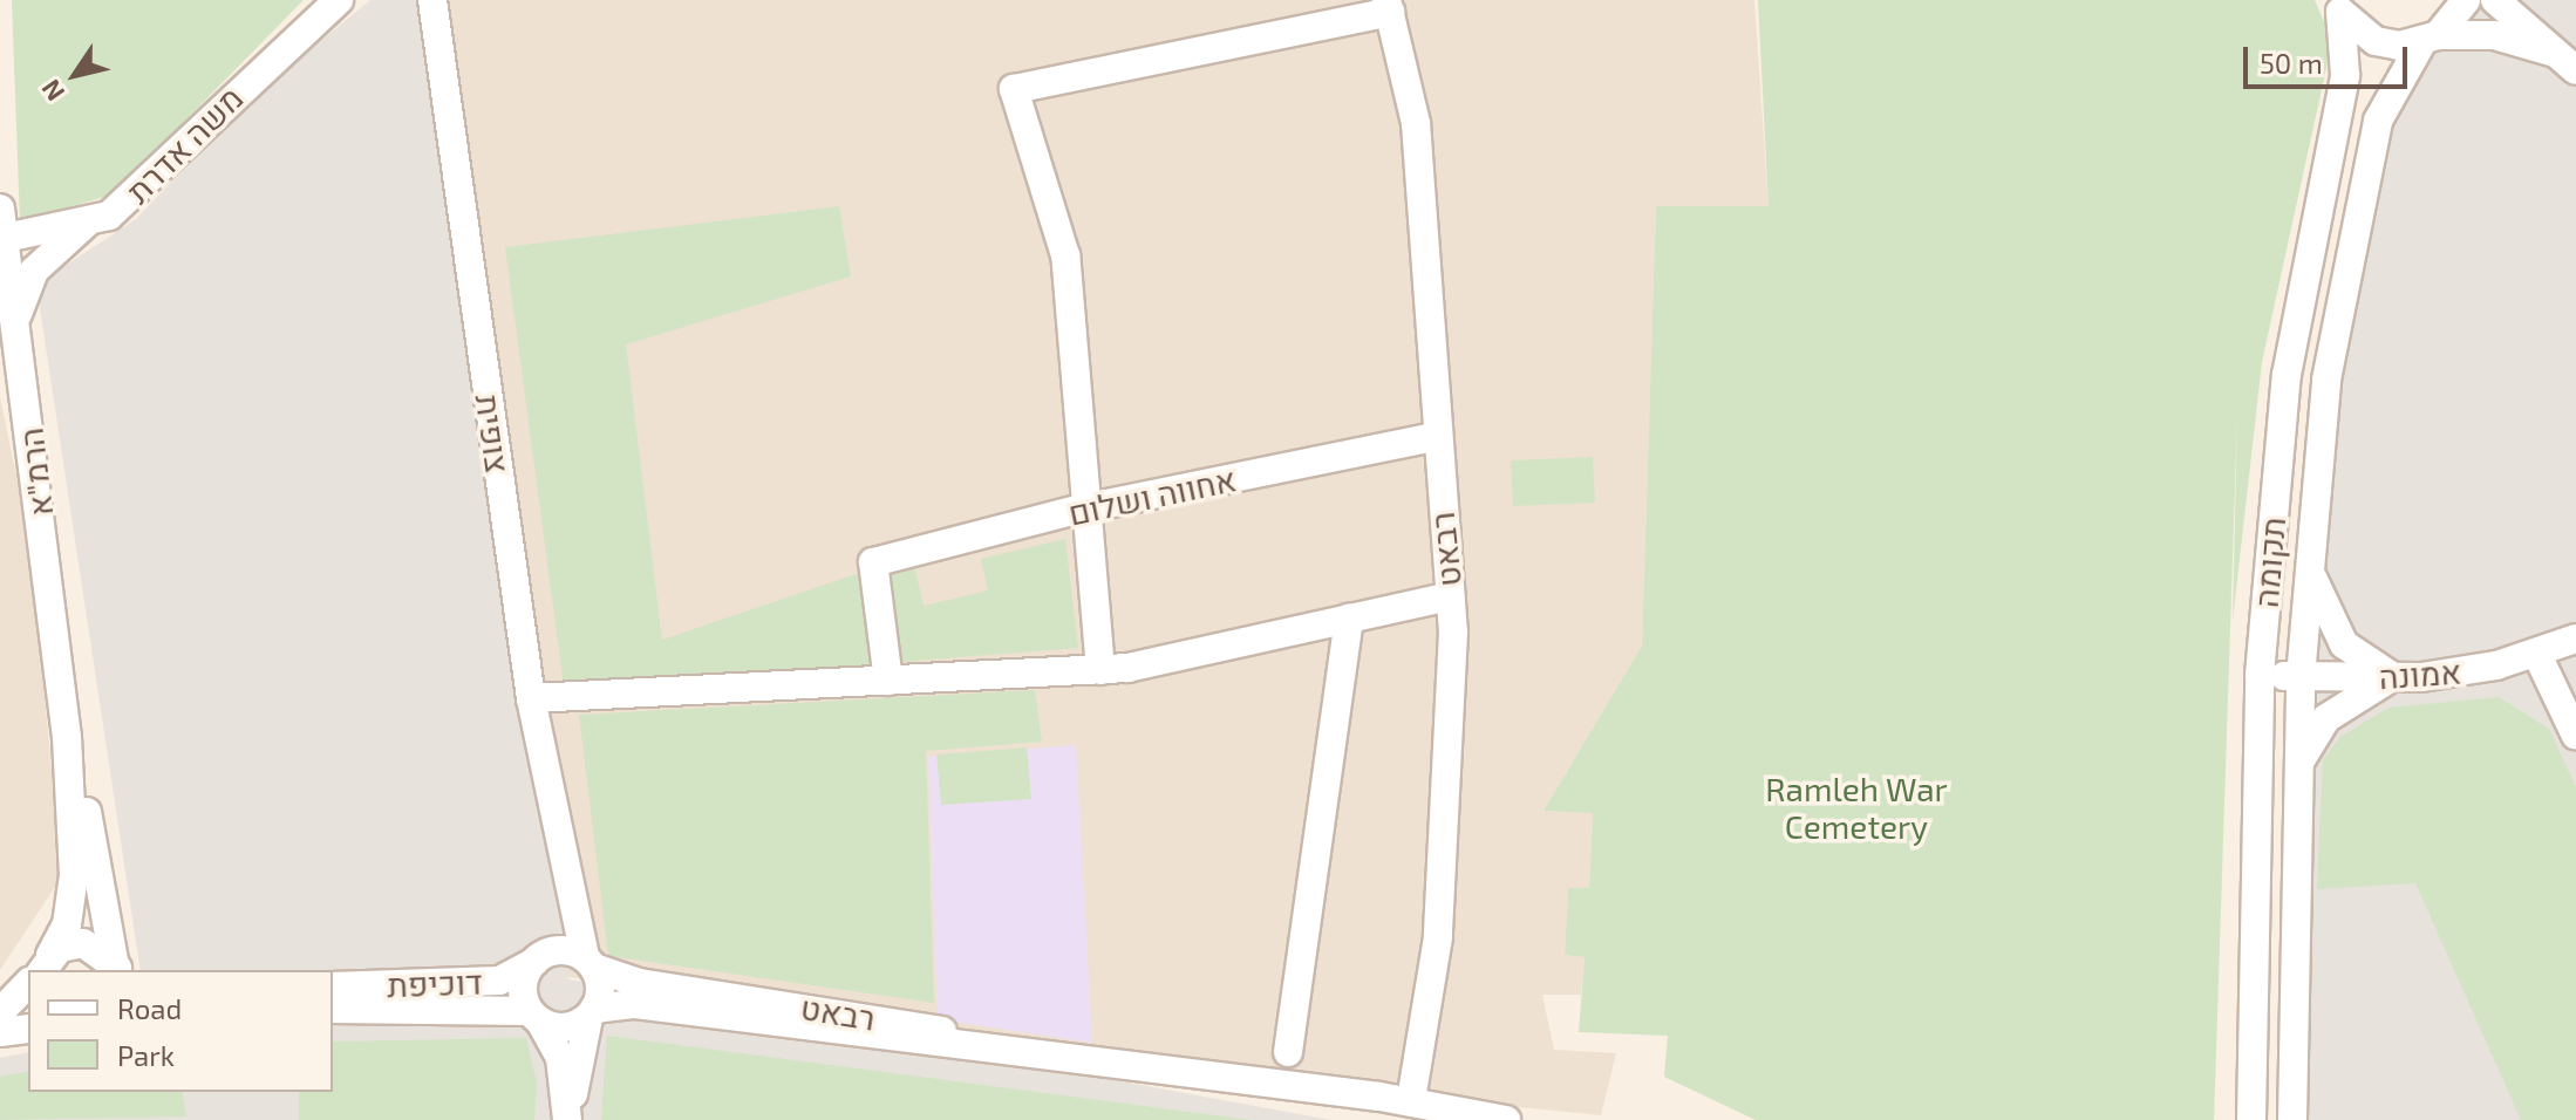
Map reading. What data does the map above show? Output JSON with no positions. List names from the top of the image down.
{
  "streets": {
    "street": [
      "משה אדרת",
      "צופית",
      "הרמ\"א",
      "אחווה ושלום",
      "רבאט",
      "תקומה",
      "אמונה",
      "דוכיפת"
    ]
  },
  "crossings": [
    ["משה אדרת", "הרמ\"א"],
    ["צופית", "רבאט"],
    ["צופית", "דוכיפת"],
    ["אחווה ושלום", "רבאט"],
    ["רבאט", "דוכיפת"],
    ["תקומה", "אמונה"]
  ],
  "parks": ["Ramleh War Cemetery"],
  "legend": ["Road", "Park"],
  "scale_bar": "50 m",
  "north": "bottom left"
}
